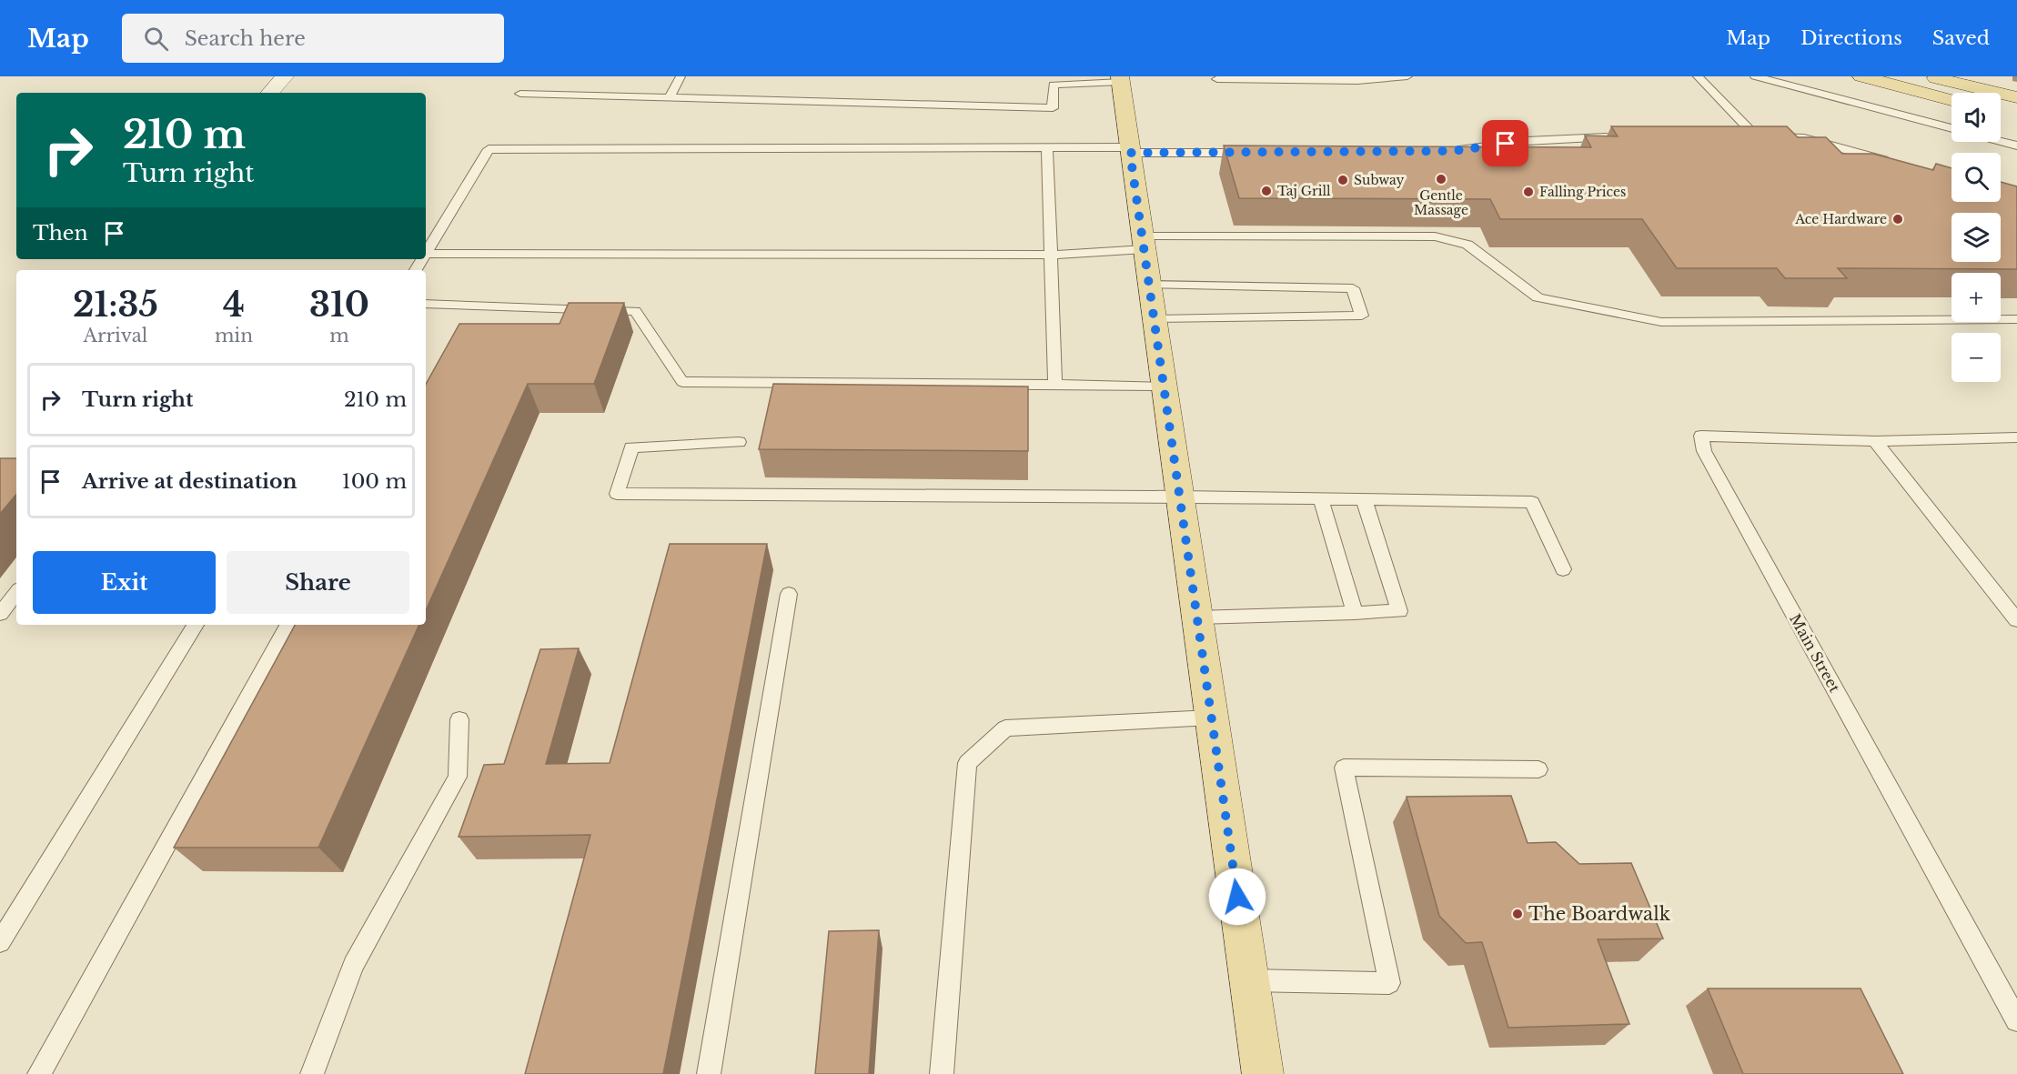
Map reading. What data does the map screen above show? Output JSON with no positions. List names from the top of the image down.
{
  "streets": {
    "lane": ["Main Street"]
  },
  "places": [
    "Gentle Massage",
    "Subway",
    "Taj Grill",
    "Falling Prices",
    "Ace Hardware",
    "The Boardwalk"
  ],
  "page": {
    "header": "Map",
    "search": "Search here",
    "nav": ["Map", "Directions", "Saved"],
    "map_buttons": ["+", "−"],
    "turn": ["210 m", "Turn right"],
    "then": "Then",
    "eta": [
      "21:35",
      "Arrival",
      "4",
      "min",
      "310",
      "m"
    ],
    "list": [
      {
        "name": "Turn right",
        "value": "210 m"
      },
      {
        "name": "Arrive at destination",
        "value": "100 m"
      }
    ],
    "buttons": ["Exit", "Share"]
  }
}
